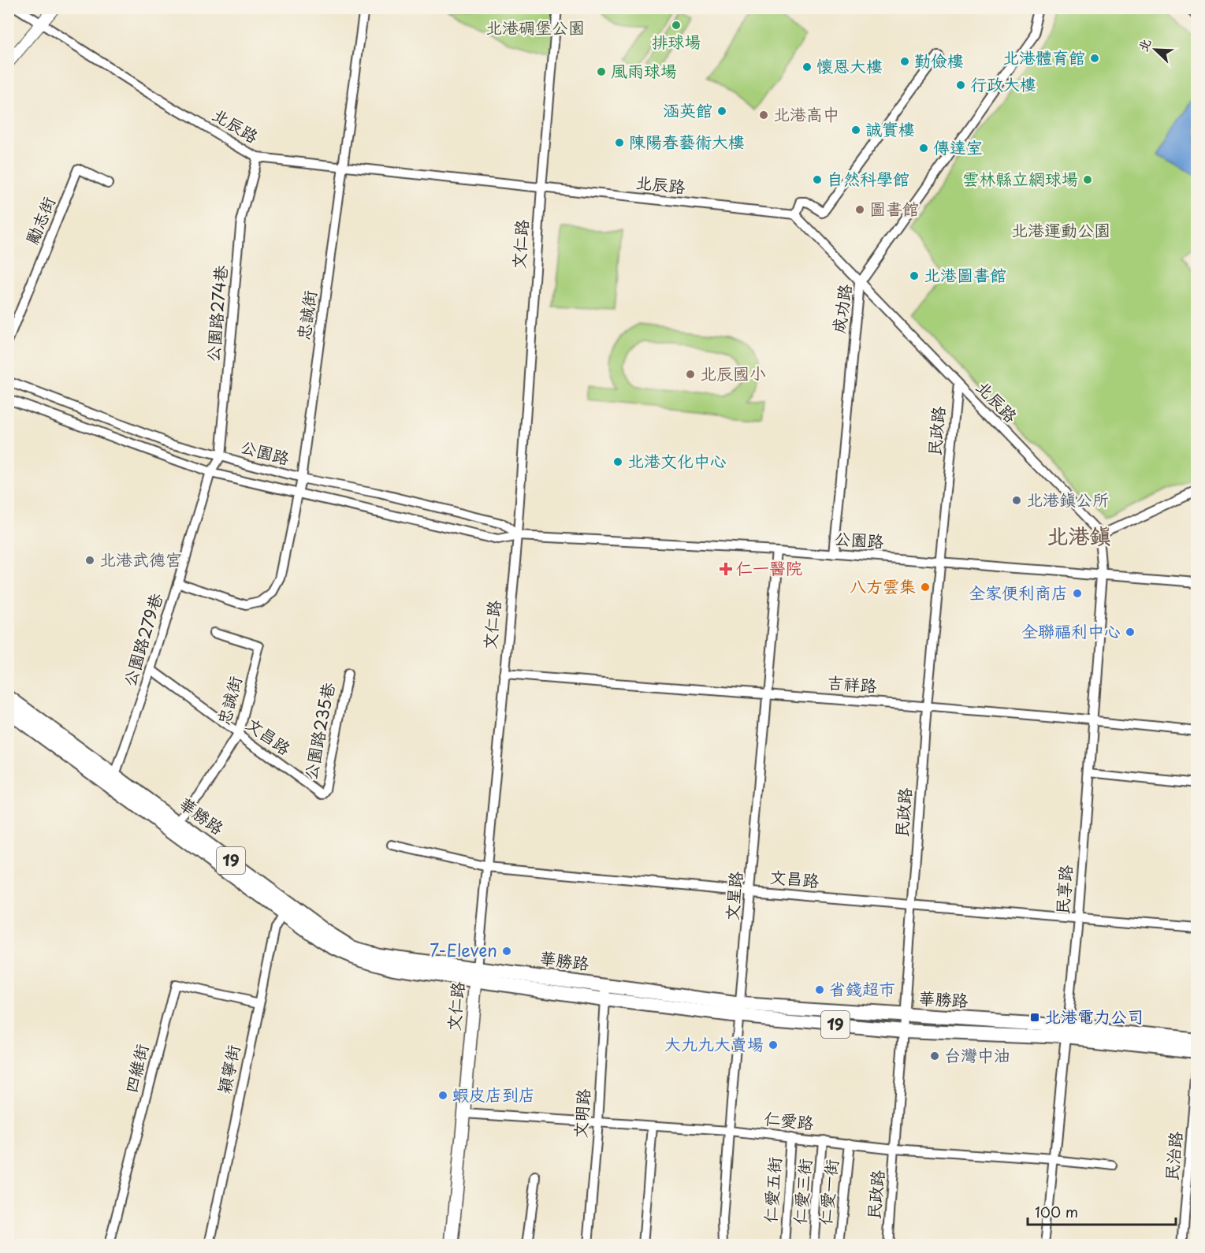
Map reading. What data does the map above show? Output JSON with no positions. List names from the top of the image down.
{
  "streets": {
    "main road": ["文仁路", "華勝路", "19"],
    "street": [
      "北辰路",
      "勵志街",
      "成功路",
      "公園路274巷",
      "忠誠街",
      "民政路",
      "公園路",
      "公園路279巷",
      "吉祥路",
      "公園路235巷",
      "文昌路",
      "民享路",
      "文星路",
      "四維街",
      "穎寧街",
      "文明路",
      "仁愛路",
      "民治路",
      "仁愛五街",
      "仁愛三街",
      "仁愛一街"
    ]
  },
  "crossings": [
    ["北辰路", "文仁路"],
    ["北辰路", "成功路"],
    ["北辰路", "公園路274巷"],
    ["北辰路", "忠誠街"],
    ["北辰路", "民政路"],
    ["北辰路", "民享路"],
    ["文仁路", "公園路"],
    ["文仁路", "吉祥路"],
    ["文仁路", "文昌路"],
    ["文仁路", "華勝路"],
    ["文仁路", "仁愛路"],
    ["成功路", "公園路"],
    ["公園路274巷", "公園路"],
    ["公園路274巷", "公園路279巷"],
    ["忠誠街", "公園路"],
    ["忠誠街", "公園路279巷"],
    ["忠誠街", "文昌路"],
    ["忠誠街", "華勝路"],
    ["民政路", "公園路"],
    ["民政路", "吉祥路"],
    ["民政路", "文昌路"],
    ["民政路", "華勝路"],
    ["民政路", "仁愛路"],
    ["公園路", "公園路279巷"],
    ["公園路", "民享路"],
    ["公園路", "文星路"],
    ["公園路279巷", "文昌路"],
    ["公園路279巷", "華勝路"],
    ["吉祥路", "民享路"],
    ["吉祥路", "文星路"],
    ["公園路235巷", "文昌路"],
    ["文昌路", "民享路"],
    ["文昌路", "文星路"],
    ["華勝路", "民享路"],
    ["華勝路", "文星路"],
    ["華勝路", "穎寧街"],
    ["華勝路", "文明路"],
    ["民享路", "仁愛路"],
    ["文星路", "仁愛路"],
    ["四維街", "穎寧街"],
    ["文明路", "仁愛路"],
    ["仁愛路", "仁愛五街"],
    ["仁愛路", "仁愛三街"],
    ["仁愛路", "仁愛一街"]
  ],
  "districts": ["北港鎮"],
  "parks": ["北港碉堡公園", "北港運動公園"],
  "places": {
    "other": [
      "排球場",
      "北港體育館",
      "勤儉樓",
      "懷恩大樓",
      "風雨球場",
      "行政大樓",
      "涵英館",
      "北港高中",
      "誠實樓",
      "陳陽春藝術大樓",
      "傳達室",
      "自然科學館",
      "雲林縣立網球場",
      "圖書館",
      "北港圖書館",
      "北辰國小",
      "北港文化中心",
      "北港鎮公所",
      "北港武德宮",
      "八方雲集",
      "全家便利商店",
      "全聯福利中心",
      "7-Eleven",
      "省錢超市",
      "大九九大賣場",
      "台灣中油",
      "蝦皮店到店"
    ],
    "health": ["仁一醫院"],
    "transit": ["北港電力公司"]
  },
  "scale_bar": "100 m",
  "north": "top left"
}
